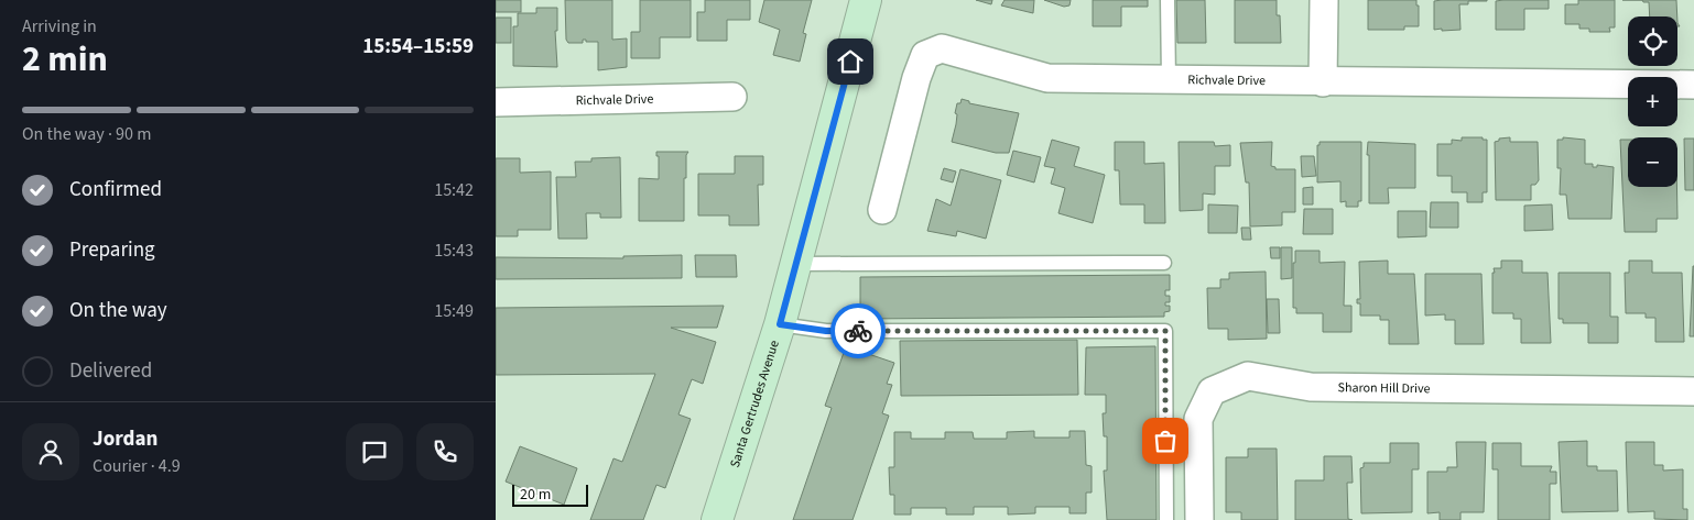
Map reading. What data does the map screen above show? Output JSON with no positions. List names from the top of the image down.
{
  "streets": {
    "main road": ["Santa Gertrudes Avenue"],
    "street": ["Richvale Drive", "Sharon Hill Drive"]
  },
  "scale_bar": "20 m",
  "page": {
    "heading": ["2 min", "Arriving in", "15:54–15:59"],
    "panel": ["Jordan", "Courier · 4.9"],
    "map_buttons": ["+", "−"],
    "bar": "On the way · 90 m",
    "list": [
      ["Confirmed", "15:42"],
      ["Preparing", "15:43"],
      ["On the way", "15:49"],
      "Delivered"
    ],
    "scale": "20 m"
  }
}
